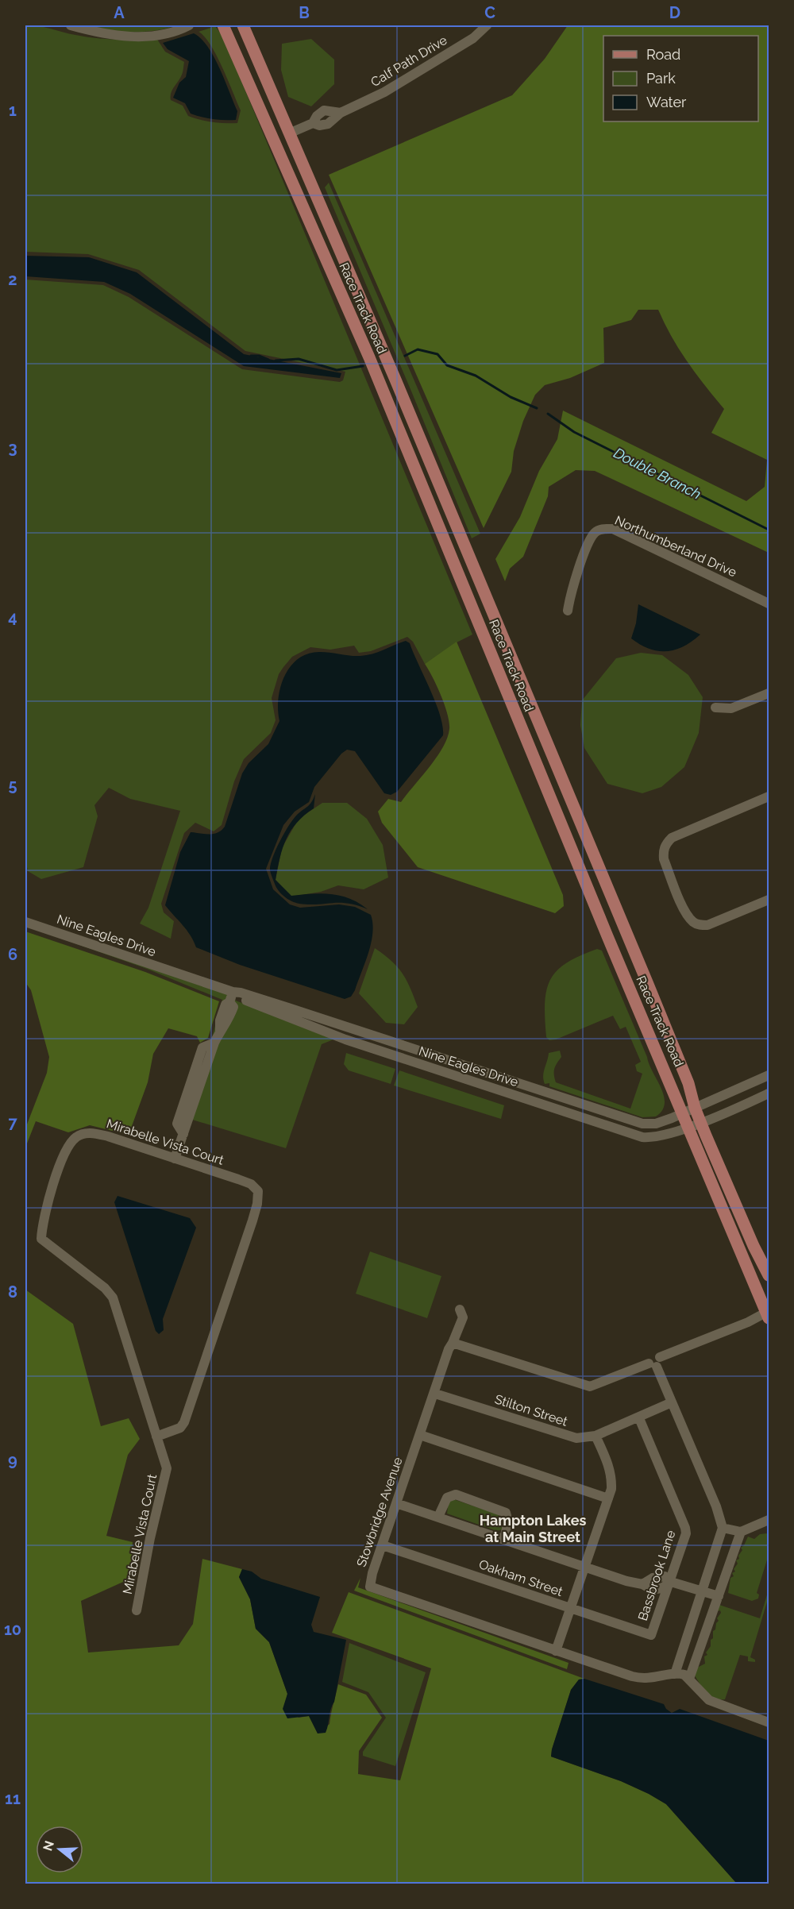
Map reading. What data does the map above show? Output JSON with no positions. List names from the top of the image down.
{
  "streets": {
    "main road": ["Race Track Road"],
    "street": [
      "Calf Path Drive",
      "Northumberland Drive",
      "Nine Eagles Drive",
      "Mirabelle Vista Court",
      "Stilton Street",
      "Stowbridge Avenue",
      "Bassbrook Lane",
      "Oakham Street"
    ]
  },
  "crossings": [
    ["Calf Path Drive", "Race Track Road"],
    ["Race Track Road", "Nine Eagles Drive"],
    ["Stilton Street", "Stowbridge Avenue"],
    ["Stilton Street", "Bassbrook Lane"],
    ["Stowbridge Avenue", "Oakham Street"],
    ["Bassbrook Lane", "Oakham Street"]
  ],
  "districts": ["Hampton Lakes at Main Street"],
  "water": ["Double Branch"],
  "legend": ["Road", "Park", "Water"],
  "north": "left",
  "grid": {
    "columns": [
      "A",
      "B",
      "C",
      "D"
    ],
    "rows": [
      "1",
      "2",
      "3",
      "4",
      "5",
      "6",
      "7",
      "8",
      "9",
      "10",
      "11"
    ]
  }
}
